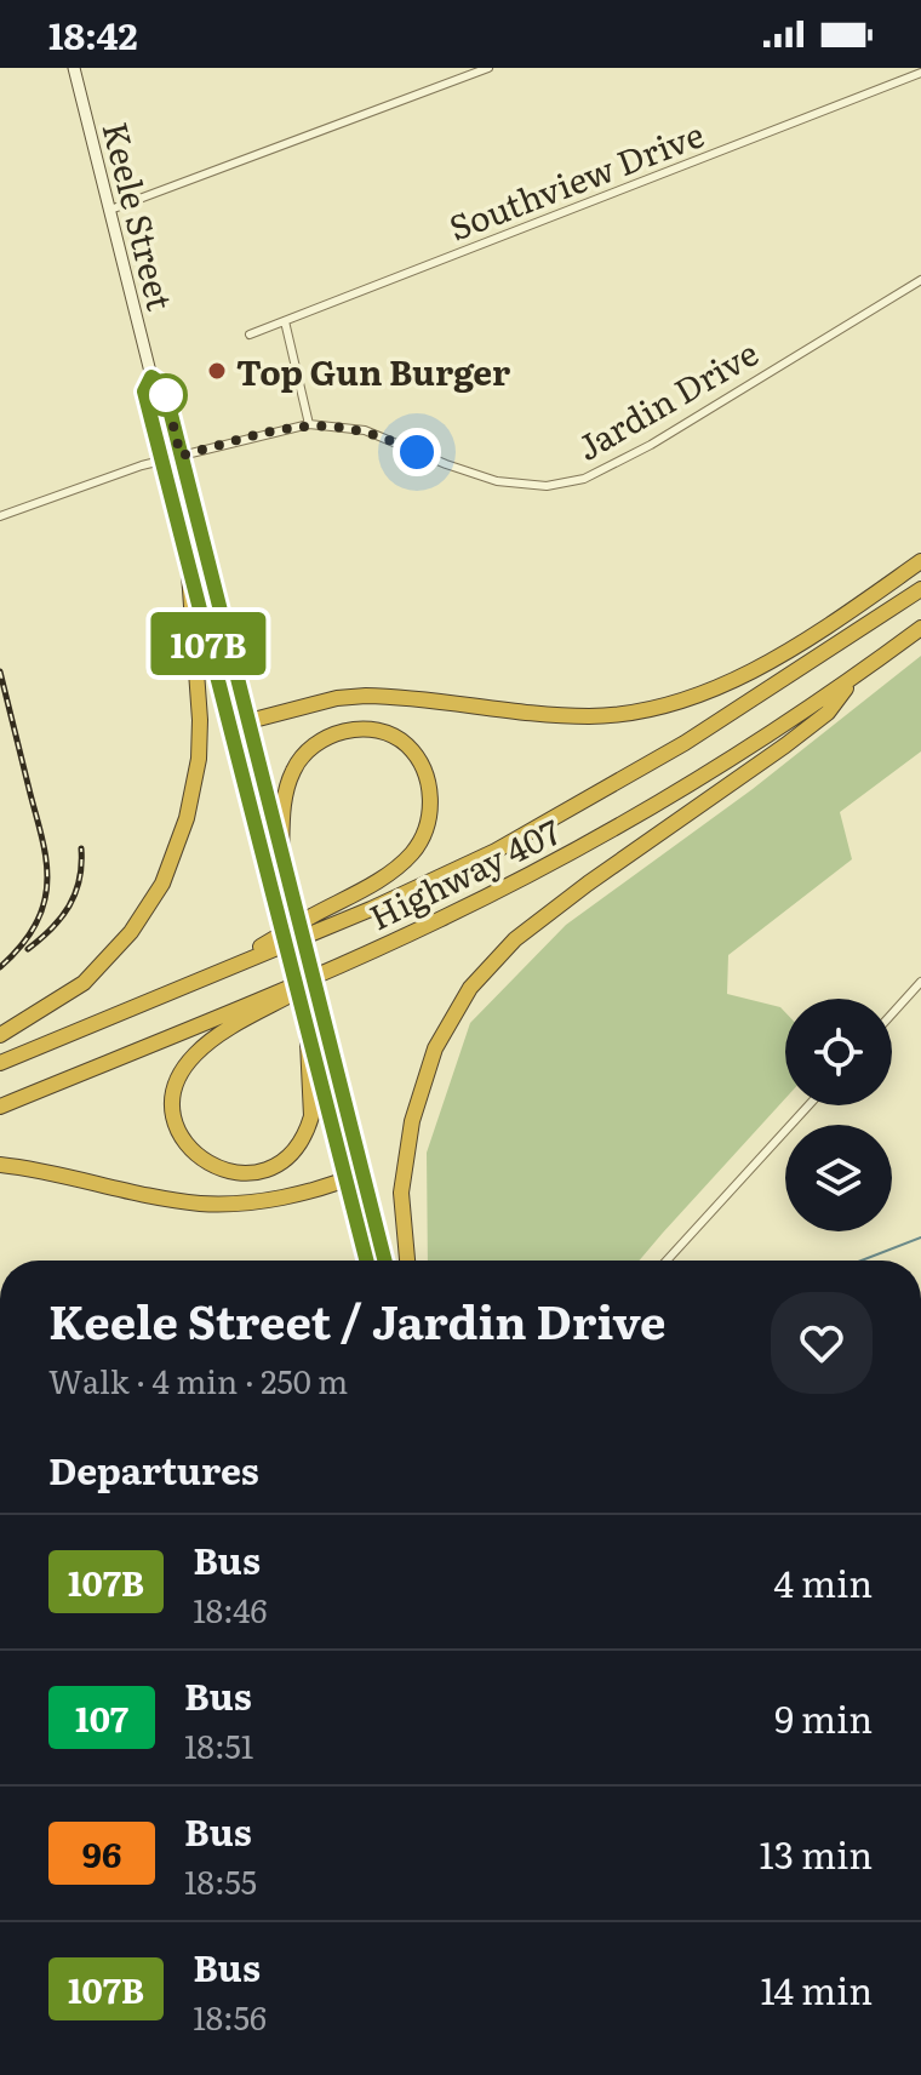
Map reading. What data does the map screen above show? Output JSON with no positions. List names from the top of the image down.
{
  "streets": {
    "highway": ["Highway 407"],
    "main road": ["Keele Street"],
    "street": ["Southview Drive", "Jardin Drive"]
  },
  "crossings": [
    ["Keele Street", "Jardin Drive"]
  ],
  "places": ["Top Gun Burger"],
  "lines": ["bus line 107B"],
  "page": {
    "status": "18:42",
    "on_map": "107B",
    "heading": [
      ["Keele Street / Jardin Drive", "Walk · 4 min · 250 m"],
      "Departures"
    ],
    "list": [
      {
        "mark": "107B",
        "name": "Bus",
        "note": "18:46",
        "value": "4 min"
      },
      {
        "mark": "107",
        "name": "Bus",
        "note": "18:51",
        "value": "9 min"
      },
      {
        "mark": "96",
        "name": "Bus",
        "note": "18:55",
        "value": "13 min"
      },
      {
        "mark": "107B",
        "name": "Bus",
        "note": "18:56",
        "value": "14 min"
      }
    ]
  }
}
